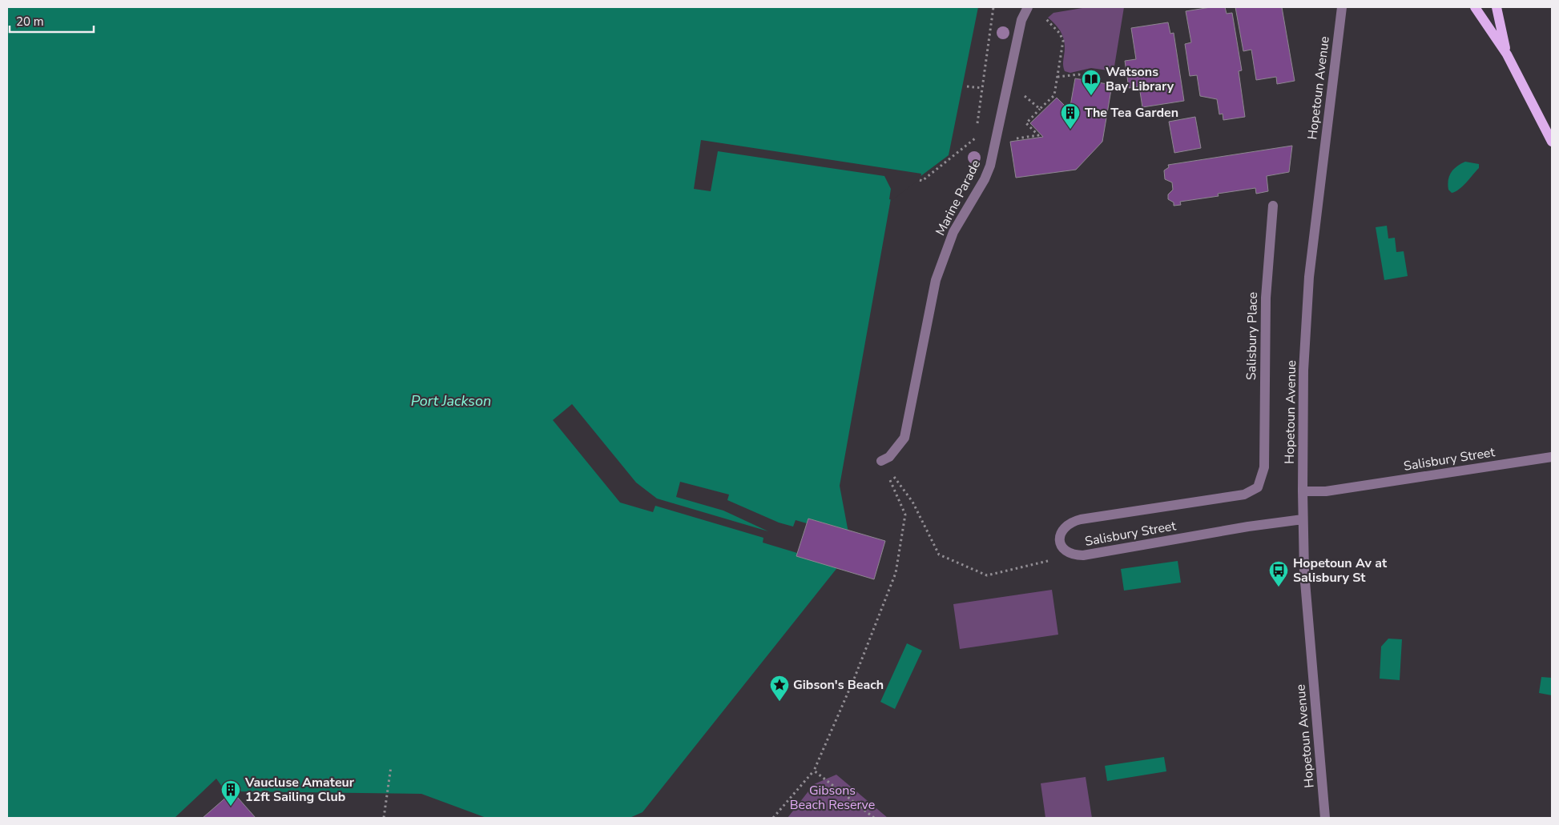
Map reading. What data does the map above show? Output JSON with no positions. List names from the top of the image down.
{
  "streets": {
    "street": [
      "Hopetoun Avenue",
      "Marine Parade",
      "Salisbury Place",
      "Salisbury Street"
    ]
  },
  "crossings": [
    ["Hopetoun Avenue", "Salisbury Street"],
    ["Salisbury Place", "Salisbury Street"]
  ],
  "water": ["Port Jackson"],
  "parks": ["Gibsons Beach Reserve"],
  "places": {
    "library": ["Watsons Bay Library"],
    "building": ["The Tea Garden", "Vaucluse Amateur 12ft Sailing Club"],
    "bus stop": ["Hopetoun Av at Salisbury St"],
    "place": ["Gibson's Beach"]
  },
  "scale_bar": "20 m"
}
